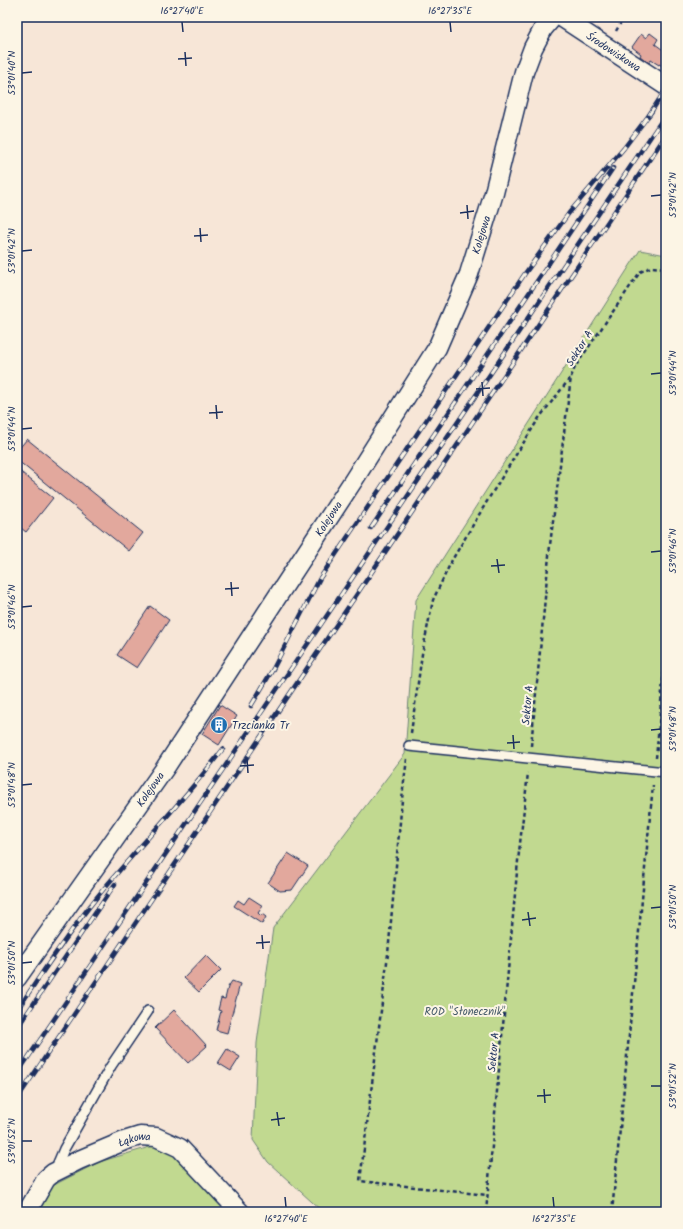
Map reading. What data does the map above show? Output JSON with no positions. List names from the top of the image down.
{
  "streets": {
    "street": ["Środowiskowa", "Kolejowa", "Łąkowa"],
    "path": ["Sektor A"]
  },
  "parks": ["ROD \"Słonecznik\""],
  "places": {
    "building": ["Trzcianka Tr"]
  },
  "coordinates": [
    "16°27'40\"E",
    "16°27'35\"E",
    "53°01'40\"N",
    "53°01'42\"N",
    "53°01'44\"N",
    "53°01'46\"N",
    "53°01'48\"N",
    "53°01'50\"N",
    "53°01'52\"N"
  ]
}
